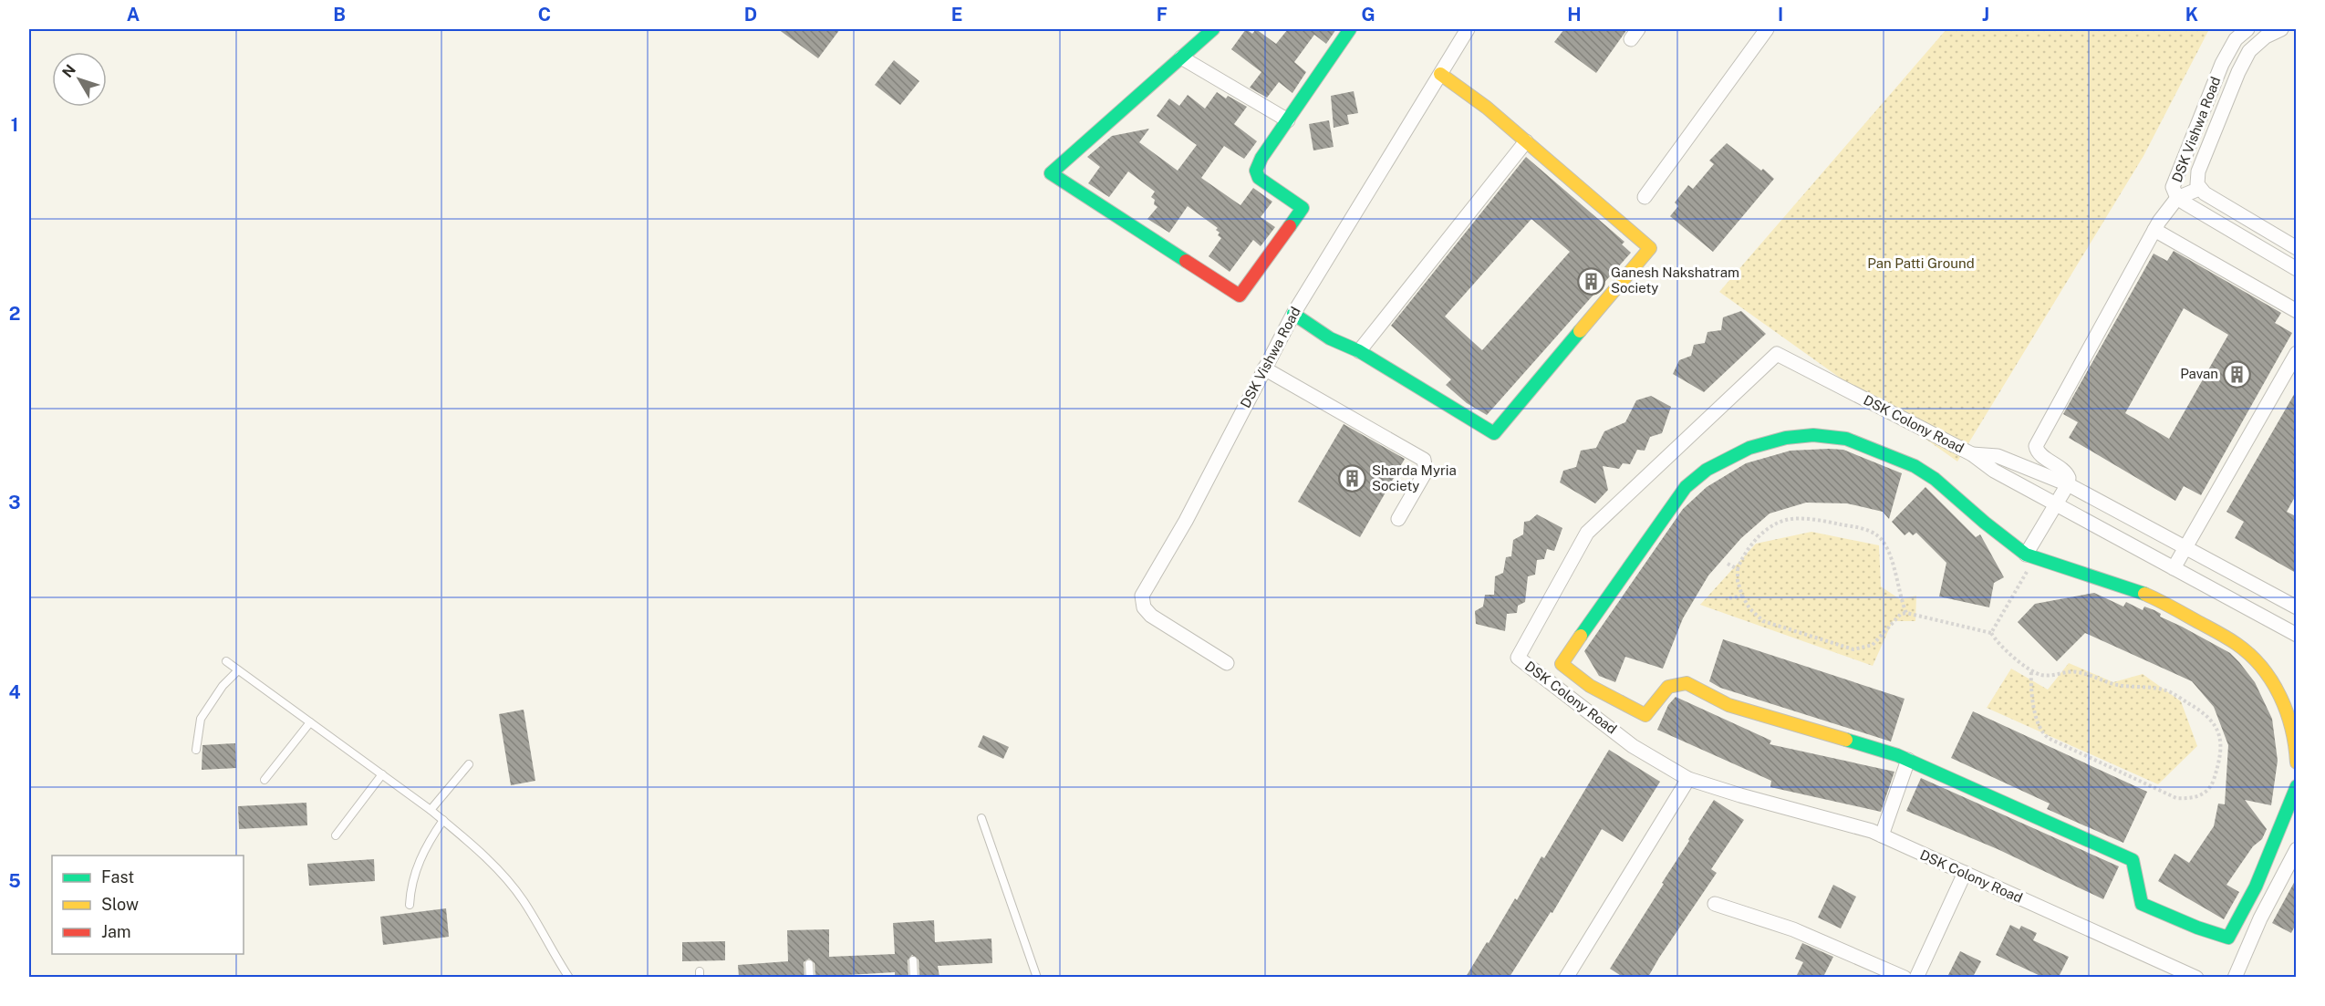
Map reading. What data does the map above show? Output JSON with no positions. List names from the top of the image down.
{
  "streets": {
    "street": ["DSK Vishwa Road", "DSK Colony Road"]
  },
  "parks": ["Pan Patti Ground"],
  "places": {
    "building": ["Ganesh Nakshatram Society", "Pavan", "Sharda Myria Society"]
  },
  "legend": ["Fast", "Slow", "Jam"],
  "north": "top left",
  "grid": {
    "columns": [
      "A",
      "B",
      "C",
      "D",
      "E",
      "F",
      "G",
      "H",
      "I",
      "J",
      "K"
    ],
    "rows": [
      "1",
      "2",
      "3",
      "4",
      "5"
    ]
  }
}
